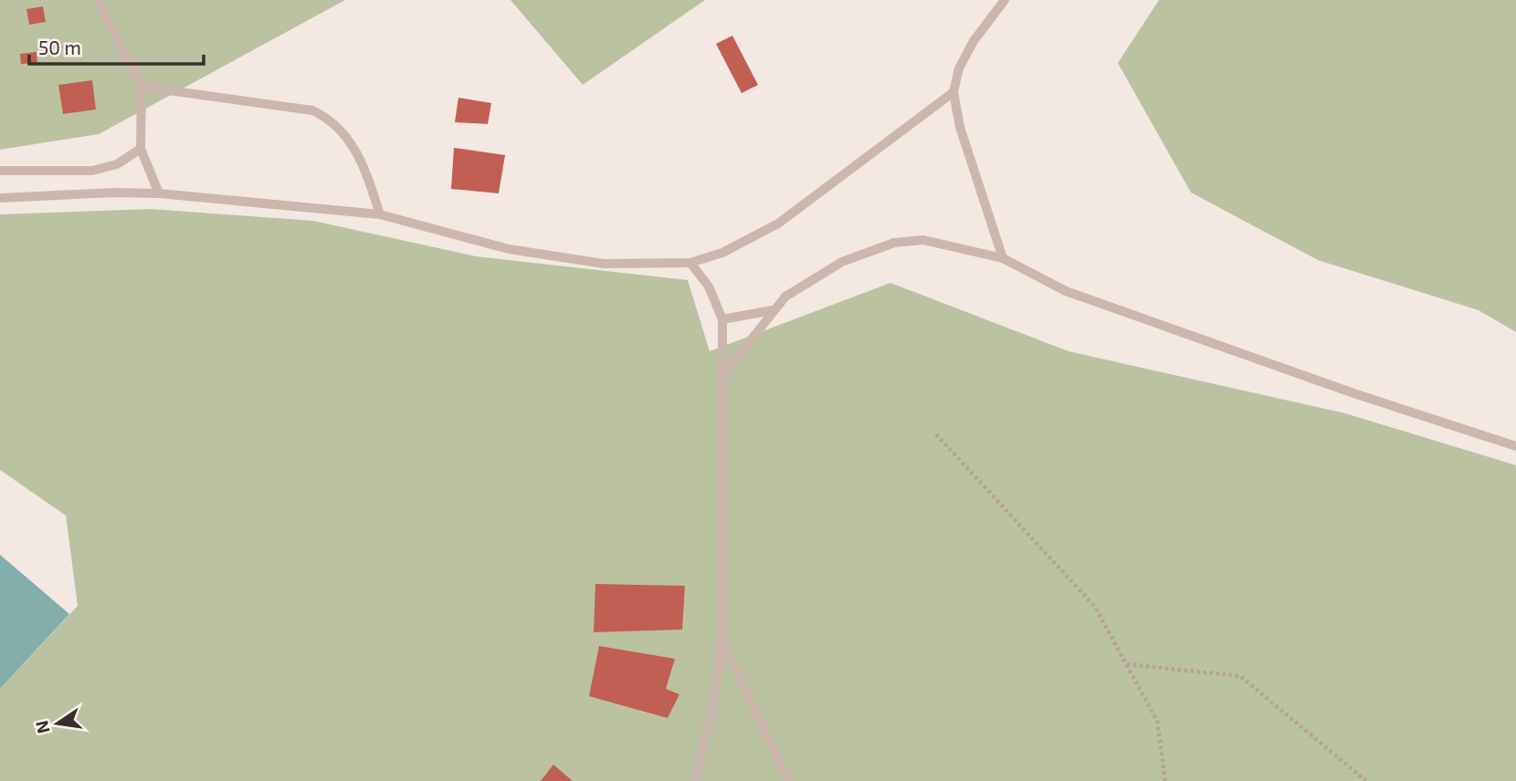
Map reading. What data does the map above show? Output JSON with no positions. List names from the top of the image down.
{
  "scale_bar": "50 m",
  "north": "left"
}
